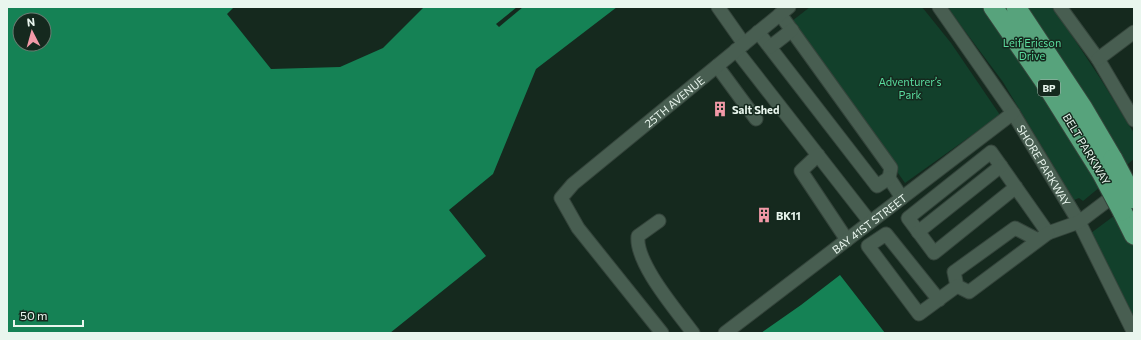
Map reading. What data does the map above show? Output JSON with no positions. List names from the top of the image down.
{
  "streets": {
    "highway": ["BP", "BELT PARKWAY"],
    "street": ["25TH AVENUE", "SHORE PARKWAY", "BAY 41ST STREET"]
  },
  "crossings": [
    ["SHORE PARKWAY", "BAY 41ST STREET"]
  ],
  "parks": ["Leif Ericson Drive", "Adventurer’s Park"],
  "places": {
    "building": ["Salt Shed", "BK11"]
  },
  "scale_bar": "50 m",
  "north": "top"
}
